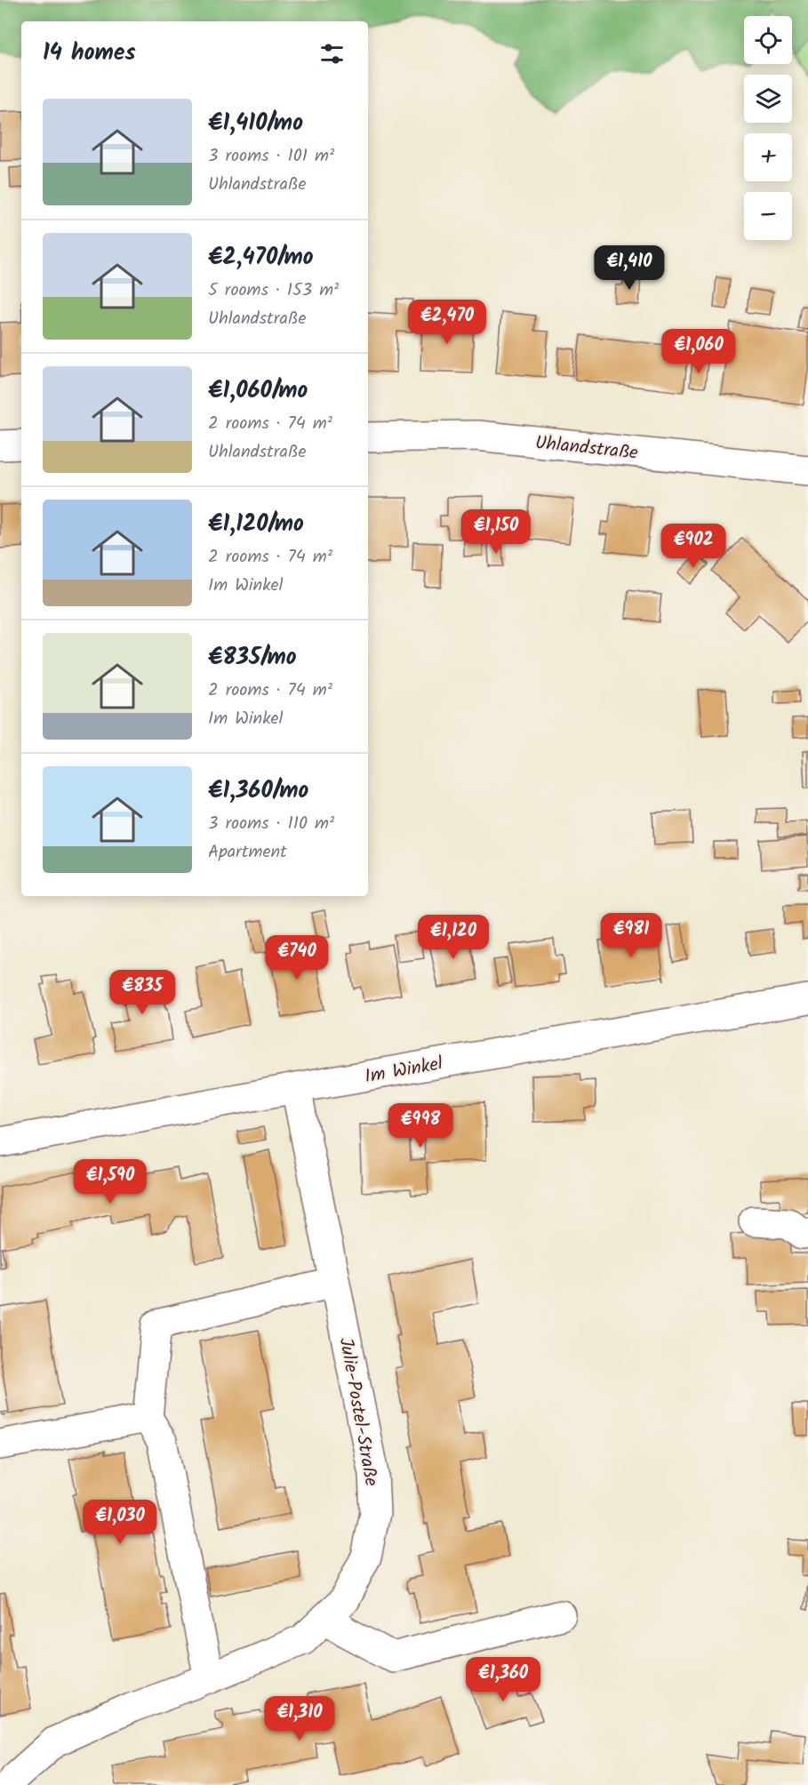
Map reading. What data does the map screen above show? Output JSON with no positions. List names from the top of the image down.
{
  "streets": {
    "street": ["Uhlandstraße", "Im Winkel", "Julie-Postel-Straße"]
  },
  "crossings": [
    ["Im Winkel", "Julie-Postel-Straße"]
  ],
  "page": {
    "map_buttons": ["+", "−"],
    "heading": "14 homes",
    "list": [
      {
        "name": "€1,410/mo",
        "note": "3 rooms · 101 m² · Uhlandstraße"
      },
      {
        "name": "€2,470/mo",
        "note": "5 rooms · 153 m² · Uhlandstraße"
      },
      {
        "name": "€1,060/mo",
        "note": "2 rooms · 74 m² · Uhlandstraße"
      },
      {
        "name": "€1,120/mo",
        "note": "2 rooms · 74 m² · Im Winkel"
      },
      {
        "name": "€835/mo",
        "note": "2 rooms · 74 m² · Im Winkel"
      },
      {
        "name": "€1,360/mo",
        "note": "3 rooms · 110 m² · Apartment"
      }
    ],
    "price": [
      "€1,410",
      "€2,470",
      "€1,060",
      "€1,150",
      "€902",
      "€981",
      "€1,120",
      "€740",
      "€835",
      "€998",
      "€1,590",
      "€1,030",
      "€1,360",
      "€1,310"
    ]
  }
}
